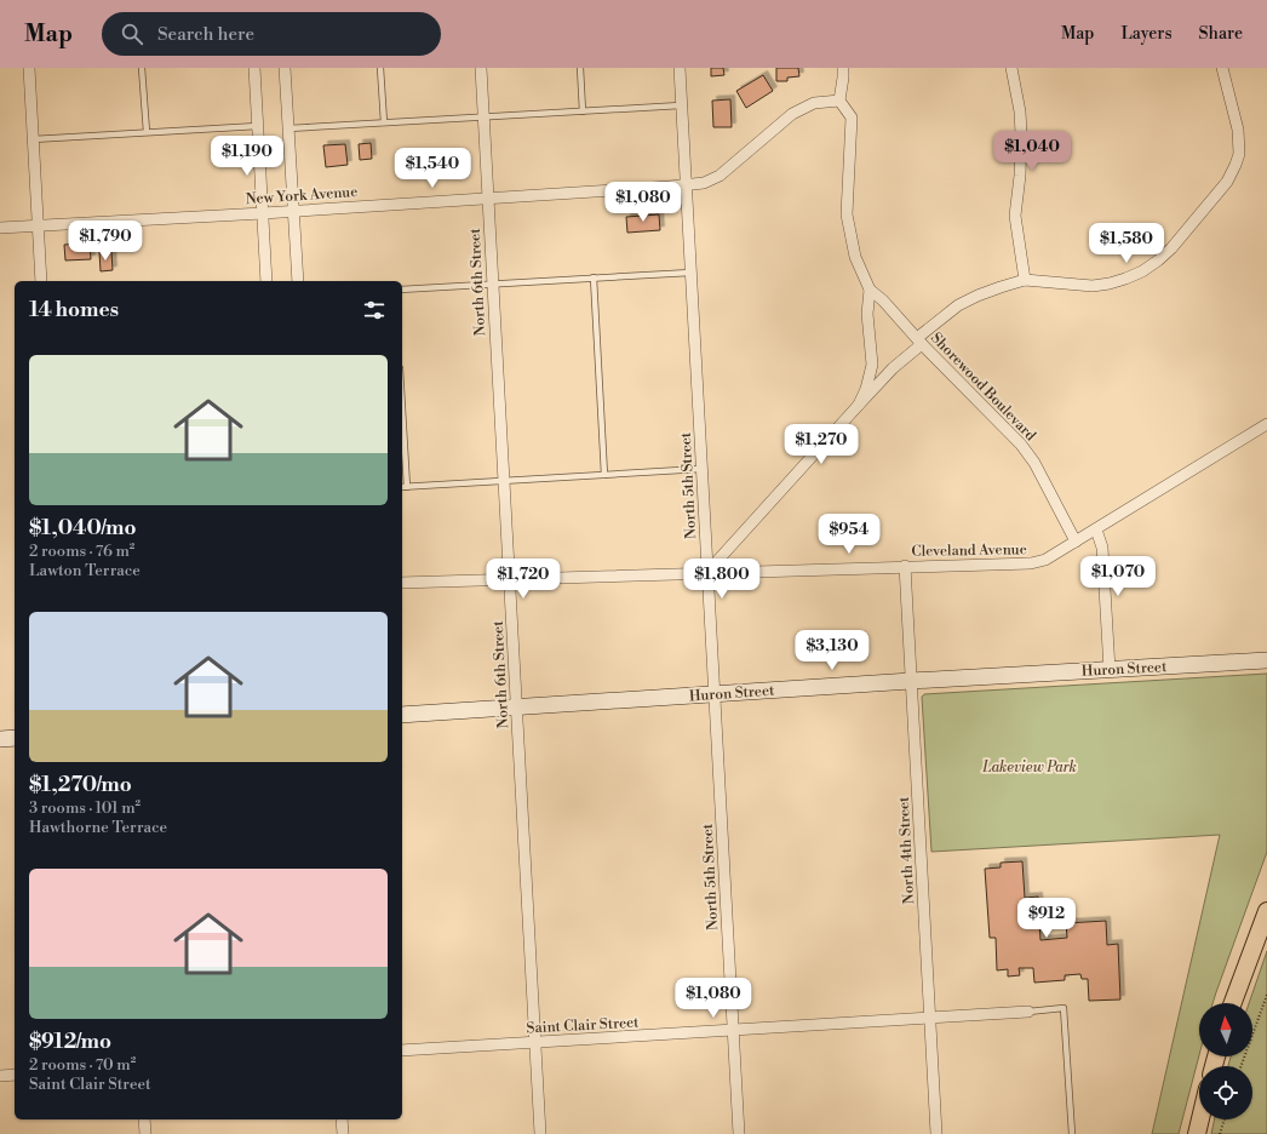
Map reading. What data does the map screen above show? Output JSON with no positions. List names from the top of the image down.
{
  "streets": {
    "street": [
      "New York Avenue",
      "North 6th Street",
      "Shorewood Boulevard",
      "North 5th Street",
      "Cleveland Avenue",
      "Huron Street",
      "North 4th Street",
      "Saint Clair Street"
    ]
  },
  "crossings": [
    ["New York Avenue", "North 6th Street"],
    ["New York Avenue", "Shorewood Boulevard"],
    ["New York Avenue", "North 5th Street"],
    ["North 6th Street", "Cleveland Avenue"],
    ["North 6th Street", "Huron Street"],
    ["North 6th Street", "Saint Clair Street"],
    ["Shorewood Boulevard", "Cleveland Avenue"],
    ["North 5th Street", "Cleveland Avenue"],
    ["North 5th Street", "Huron Street"],
    ["North 5th Street", "Saint Clair Street"],
    ["Cleveland Avenue", "North 4th Street"],
    ["Huron Street", "North 4th Street"],
    ["North 4th Street", "Saint Clair Street"]
  ],
  "parks": ["Lakeview Park"],
  "north": "top",
  "page": {
    "header": "Map",
    "search": "Search here",
    "nav": ["Map", "Layers", "Share"],
    "price": [
      "$1,040",
      "$1,190",
      "$1,540",
      "$1,080",
      "$1,790",
      "$1,580",
      "$1,270",
      "$954",
      "$1,070",
      "$1,720",
      "$1,800",
      "$3,130",
      "$912",
      "$1,080"
    ],
    "heading": "14 homes",
    "list": [
      {
        "name": "$1,040/mo",
        "note": "2 rooms · 76 m² · Lawton Terrace"
      },
      {
        "name": "$1,270/mo",
        "note": "3 rooms · 101 m² · Hawthorne Terrace"
      },
      {
        "name": "$912/mo",
        "note": "2 rooms · 70 m² · Saint Clair Street"
      }
    ]
  }
}
